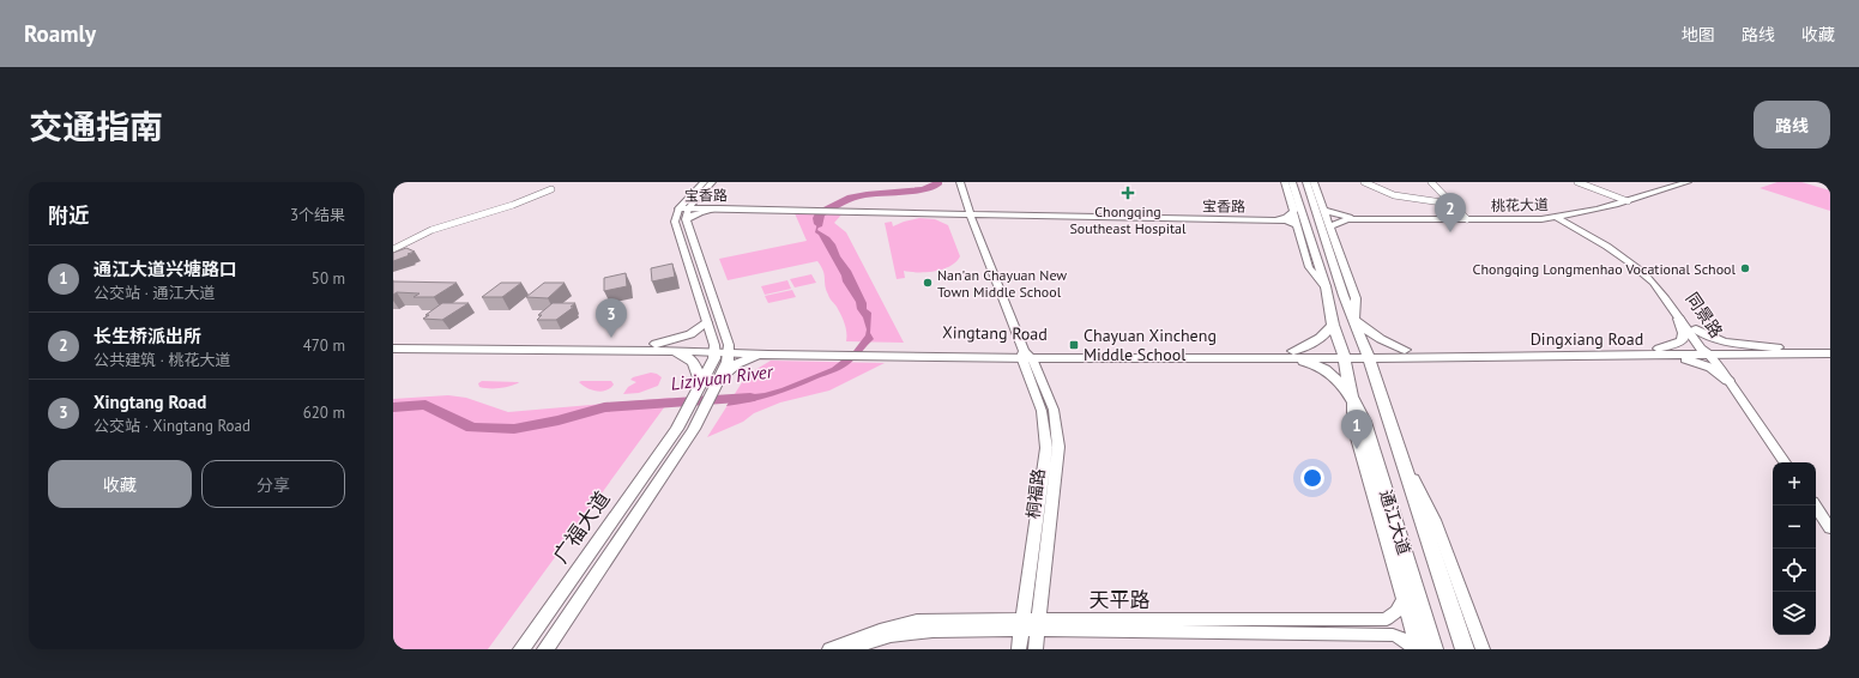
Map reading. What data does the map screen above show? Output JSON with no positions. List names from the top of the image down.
{
  "streets": {
    "main road": [
      "Xingtang Road",
      "Dingxiang Road",
      "通江大道",
      "广福大道"
    ],
    "street": [
      "宝香路",
      "桃花大道",
      "同景路",
      "桐福路",
      "天平路"
    ]
  },
  "crossings": [
    ["宝香路", "桐福路"],
    ["桃花大道", "同景路"],
    ["同景路", "Dingxiang Road"],
    ["Xingtang Road", "Dingxiang Road"],
    ["Xingtang Road", "桐福路"],
    ["Xingtang Road", "通江大道"],
    ["Dingxiang Road", "通江大道"],
    ["桐福路", "天平路"],
    ["通江大道", "天平路"]
  ],
  "water": ["Liziyuan River"],
  "places": {
    "health": ["Chongqing Southeast Hospital"],
    "other": ["Chongqing Longmenhao Vocational School", "Nan'an Chayuan New Town Middle School"],
    "transit": ["Chayuan Xincheng Middle School"]
  },
  "page": {
    "header": "Roamly",
    "nav": ["地图", "路线", "收藏"],
    "title": "交通指南",
    "buttons": [
      "路线",
      ["收藏", "分享"]
    ],
    "heading": ["附近", "3个结果"],
    "pins": ["2", "3", "1"],
    "list": [
      {
        "mark": "1",
        "name": "通江大道兴塘路口",
        "note": "公交站 · 通江大道",
        "value": "50 m"
      },
      {
        "mark": "2",
        "name": "长生桥派出所",
        "note": "公共建筑 · 桃花大道",
        "value": "470 m"
      },
      {
        "mark": "3",
        "name": "Xingtang Road",
        "note": "公交站 · Xingtang Road",
        "value": "620 m"
      }
    ],
    "map_buttons": ["+", "−"]
  }
}
